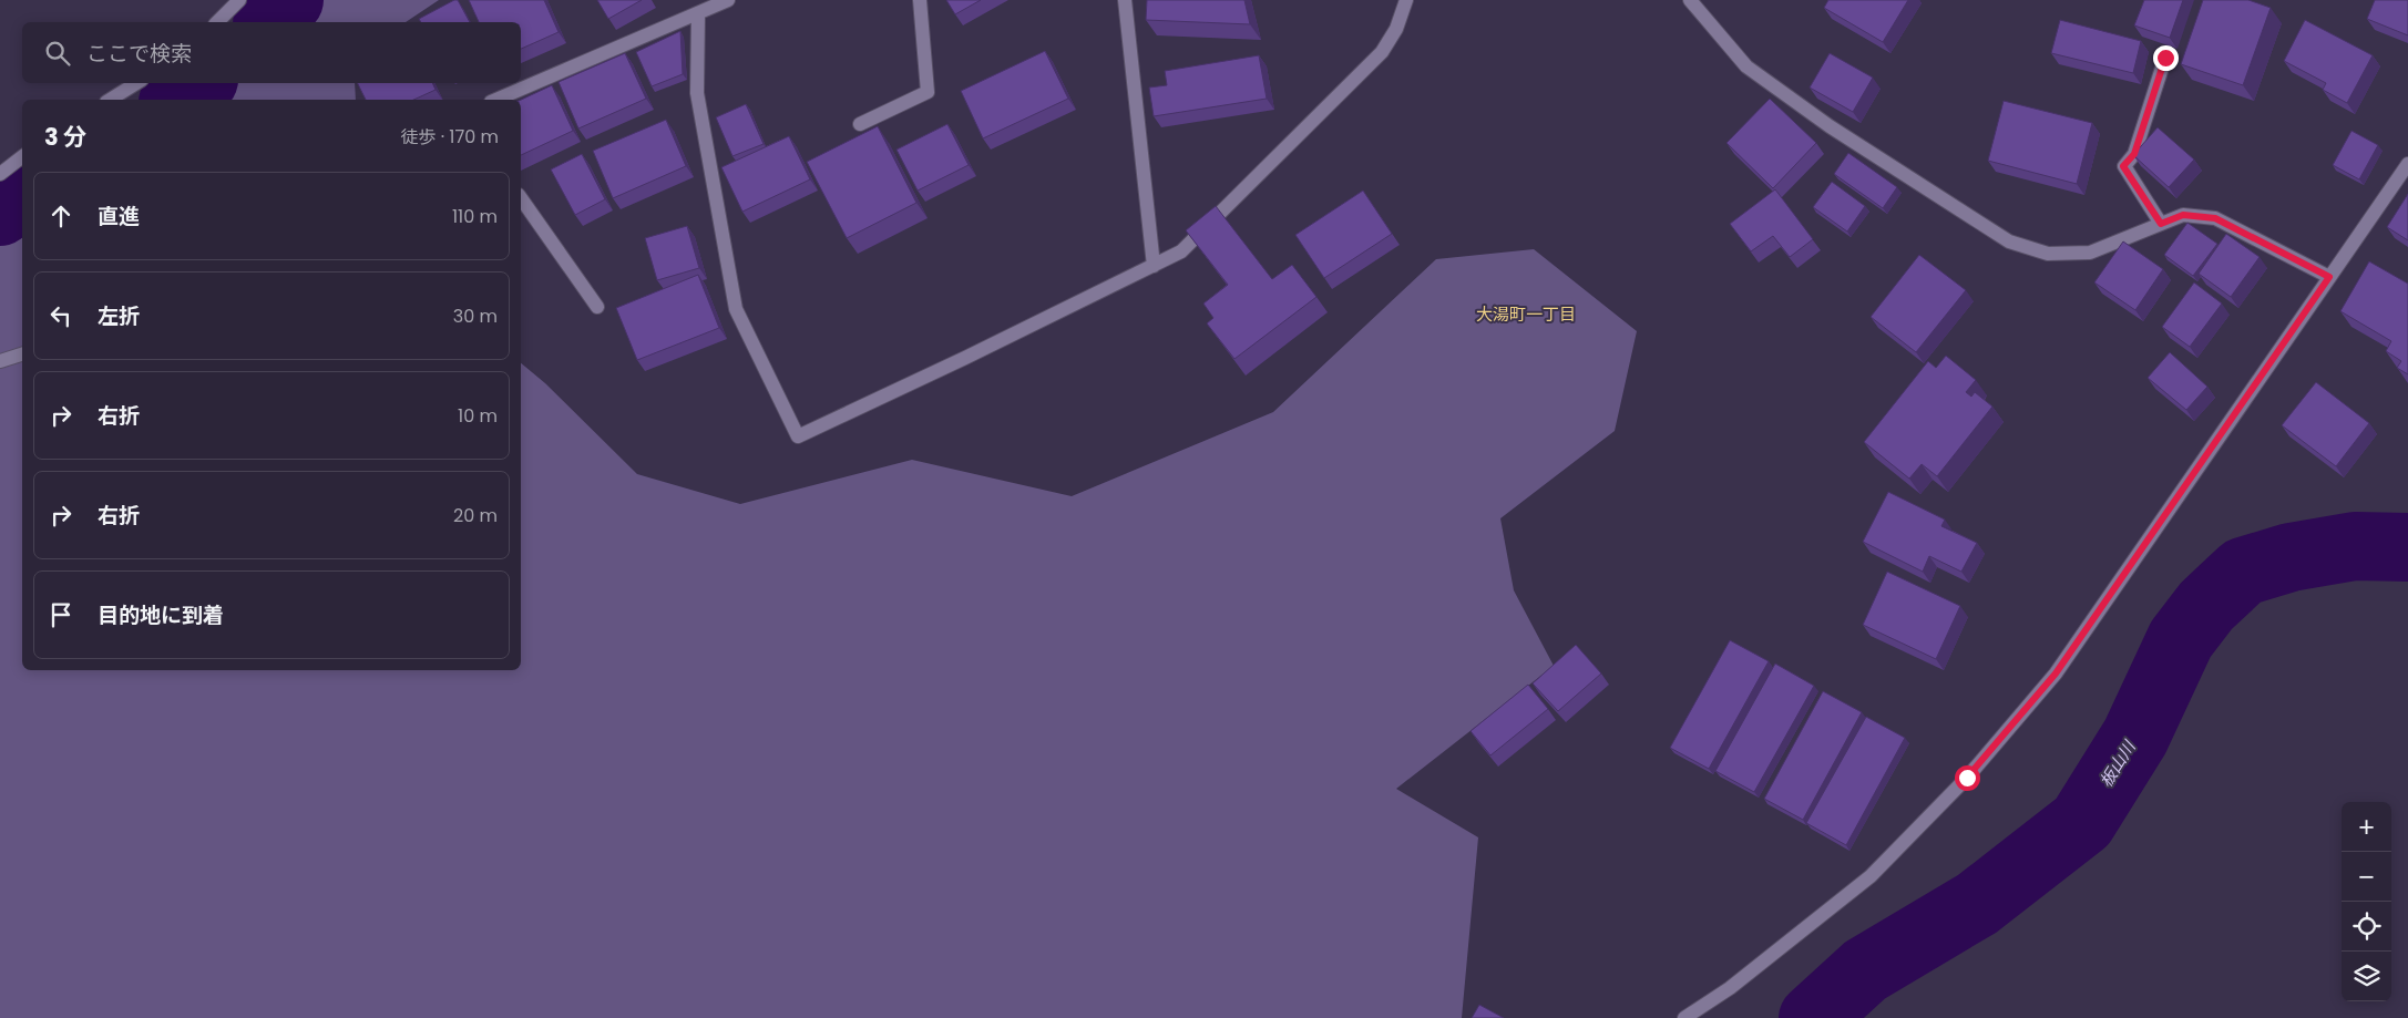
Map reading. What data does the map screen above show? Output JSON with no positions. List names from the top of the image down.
{
  "districts": ["大湯町一丁目"],
  "water": ["板山川"],
  "page": {
    "search": "ここで検索",
    "heading": ["3 分", "徒歩 · 170 m"],
    "list": [
      ["直進", "110 m"],
      ["左折", "30 m"],
      ["右折", "10 m"],
      ["右折", "20 m"],
      "目的地に到着"
    ],
    "map_buttons": ["+", "−"]
  }
}
